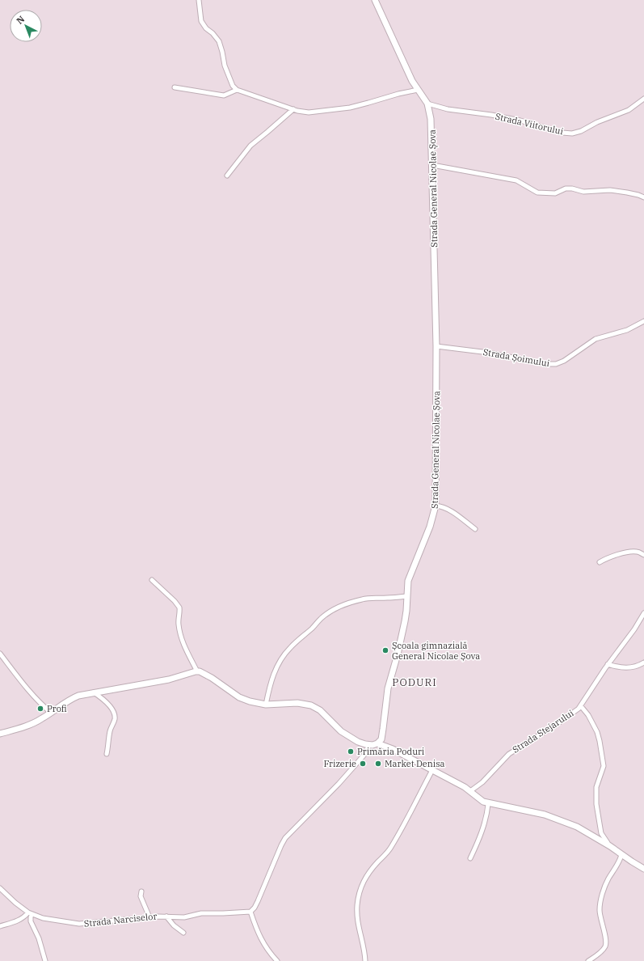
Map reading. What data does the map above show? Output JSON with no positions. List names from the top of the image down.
{
  "streets": {
    "main road": ["Strada General Nicolae Șova"],
    "street": [
      "Strada Viitorului",
      "Strada Șoimului",
      "Strada Stejarului",
      "Strada Narciselor"
    ]
  },
  "crossings": [
    ["Strada Viitorului", "Strada General Nicolae Șova"],
    ["Strada General Nicolae Șova", "Strada Șoimului"]
  ],
  "districts": ["PODURI"],
  "places": [
    "Școala gimnazială General Nicolae Șova",
    "Profi",
    "Primăria Poduri",
    "Frizerie",
    "Market Denisa"
  ],
  "north": "top left"
}
